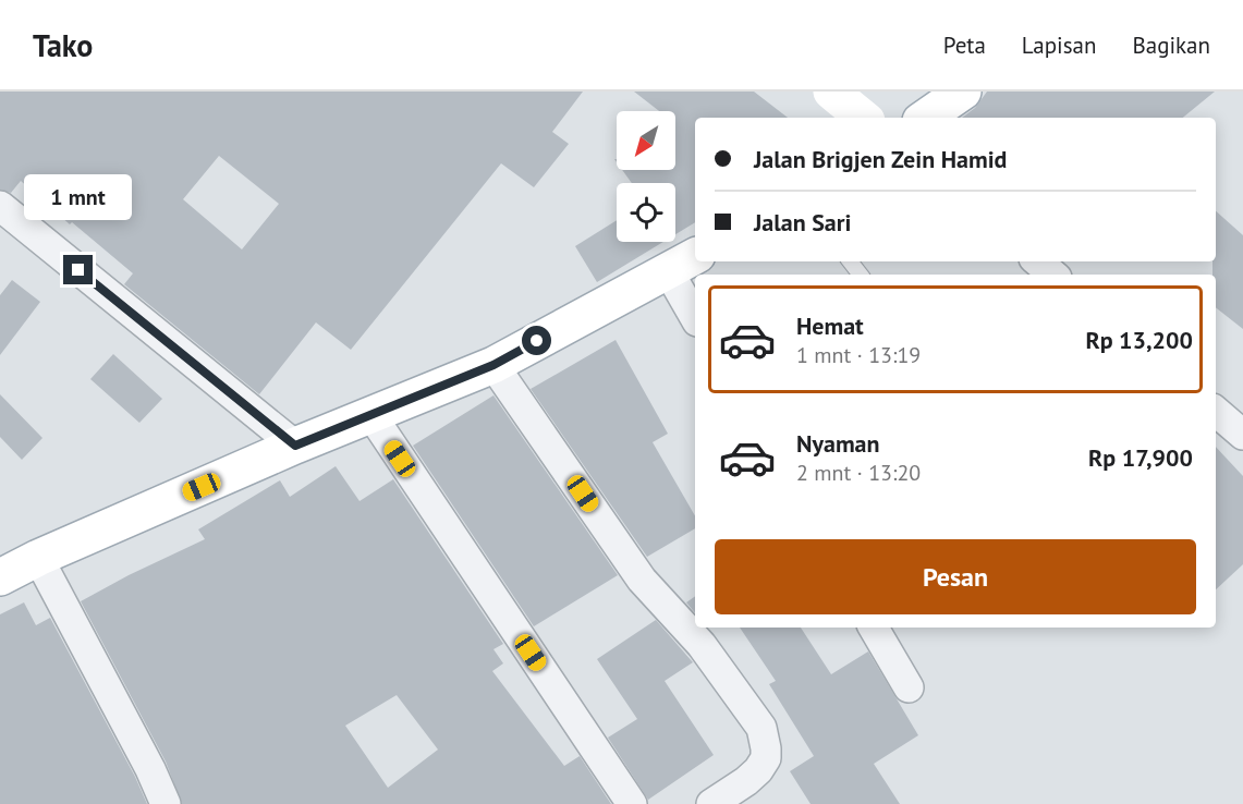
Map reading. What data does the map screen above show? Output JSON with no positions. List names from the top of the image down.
{
  "north": "bottom left",
  "page": {
    "header": "Tako",
    "nav": ["Peta", "Lapisan", "Bagikan"],
    "banner": ["Jalan Brigjen Zein Hamid", "Jalan Sari"],
    "bubble": "1 mnt",
    "list": [
      {
        "name": "Hemat",
        "note": "1 mnt · 13:19",
        "value": "Rp 13,200"
      },
      {
        "name": "Nyaman",
        "note": "2 mnt · 13:20",
        "value": "Rp 17,900"
      }
    ],
    "buttons": "Pesan"
  }
}
